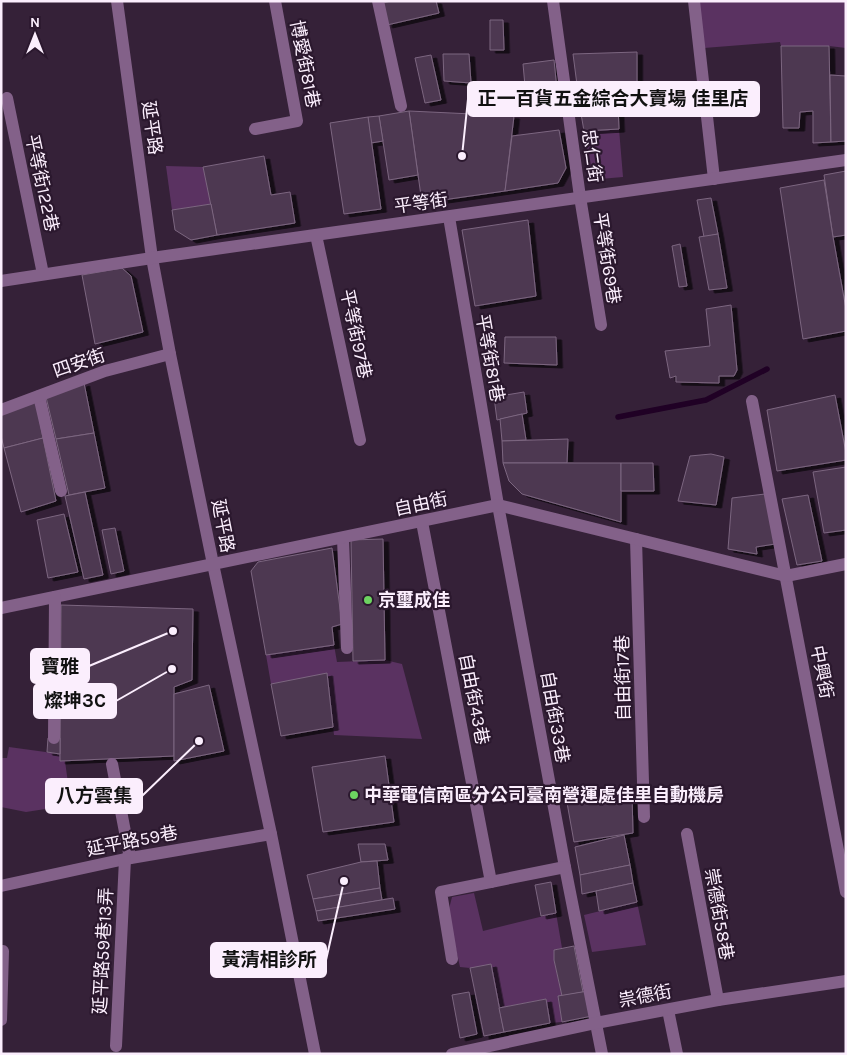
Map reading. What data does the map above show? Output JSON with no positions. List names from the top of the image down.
{
  "streets": {
    "street": [
      "博愛街81巷",
      "延平路",
      "忠仁街",
      "平等街122巷",
      "平等街",
      "平等街69巷",
      "平等街97巷",
      "平等街81巷",
      "四安街",
      "自由街",
      "中興街",
      "自由街17巷",
      "自由街43巷",
      "自由街33巷",
      "延平路59巷",
      "崇德街58巷",
      "延平路59巷13弄",
      "祟德街"
    ]
  },
  "crossings": [
    ["延平路", "平等街"],
    ["延平路", "四安街"],
    ["延平路", "自由街"],
    ["延平路", "延平路59巷"],
    ["忠仁街", "平等街"],
    ["忠仁街", "平等街69巷"],
    ["平等街122巷", "平等街"],
    ["平等街", "平等街69巷"],
    ["平等街", "平等街97巷"],
    ["平等街", "平等街81巷"],
    ["平等街81巷", "自由街"],
    ["平等街81巷", "自由街33巷"],
    ["自由街", "中興街"],
    ["自由街", "自由街17巷"],
    ["自由街", "自由街43巷"],
    ["自由街", "自由街33巷"],
    ["自由街33巷", "祟德街"],
    ["延平路59巷", "延平路59巷13弄"],
    ["崇德街58巷", "祟德街"]
  ],
  "places": [
    "正一百貨五金綜合大賣場 佳里店",
    "京璽成佳",
    "寶雅",
    "燦坤3C",
    "八方雲集",
    "中華電信南區分公司臺南營運處佳里自動機房",
    "黃清相診所"
  ],
  "north": "top"
}
